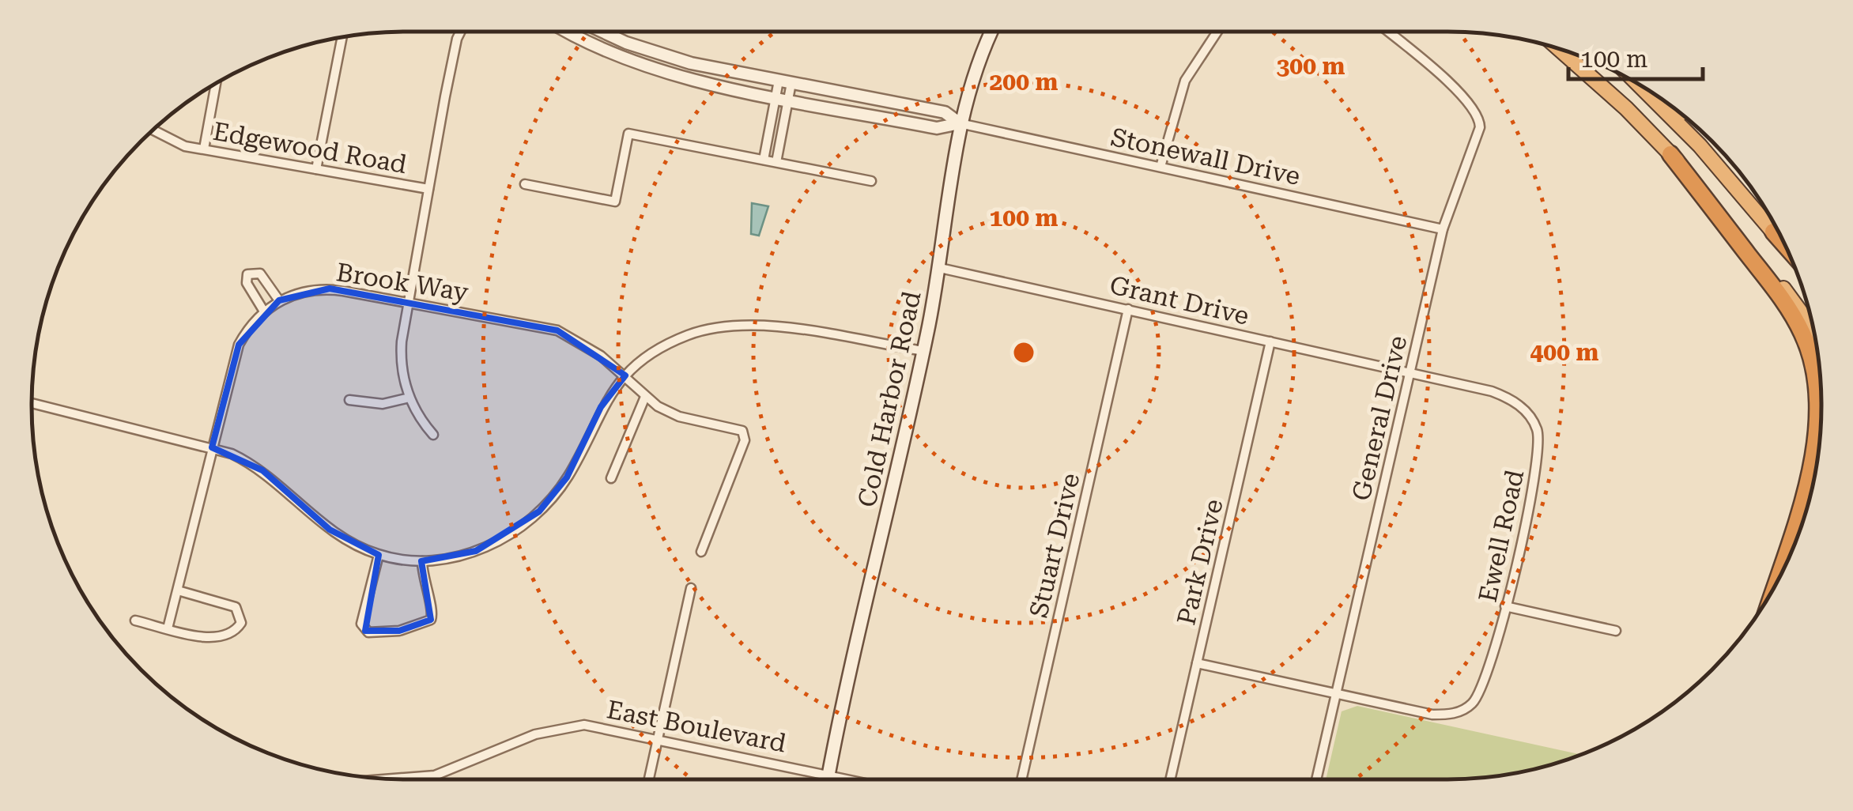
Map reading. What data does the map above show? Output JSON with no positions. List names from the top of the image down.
{
  "streets": {
    "main road": ["Cold Harbor Road"],
    "street": [
      "Edgewood Road",
      "Stonewall Drive",
      "Brook Way",
      "Grant Drive",
      "General Drive",
      "Ewell Road",
      "Stuart Drive",
      "Park Drive",
      "East Boulevard"
    ]
  },
  "crossings": [
    ["Stonewall Drive", "Cold Harbor Road"],
    ["Stonewall Drive", "General Drive"],
    ["Grant Drive", "Cold Harbor Road"],
    ["Grant Drive", "General Drive"],
    ["Grant Drive", "Ewell Road"],
    ["Grant Drive", "Stuart Drive"],
    ["Grant Drive", "Park Drive"],
    ["Cold Harbor Road", "East Boulevard"],
    ["General Drive", "Ewell Road"],
    ["Ewell Road", "Park Drive"]
  ],
  "scale_bar": "100 m",
  "rings": [
    "300 m",
    "200 m",
    "100 m",
    "400 m"
  ]
}
